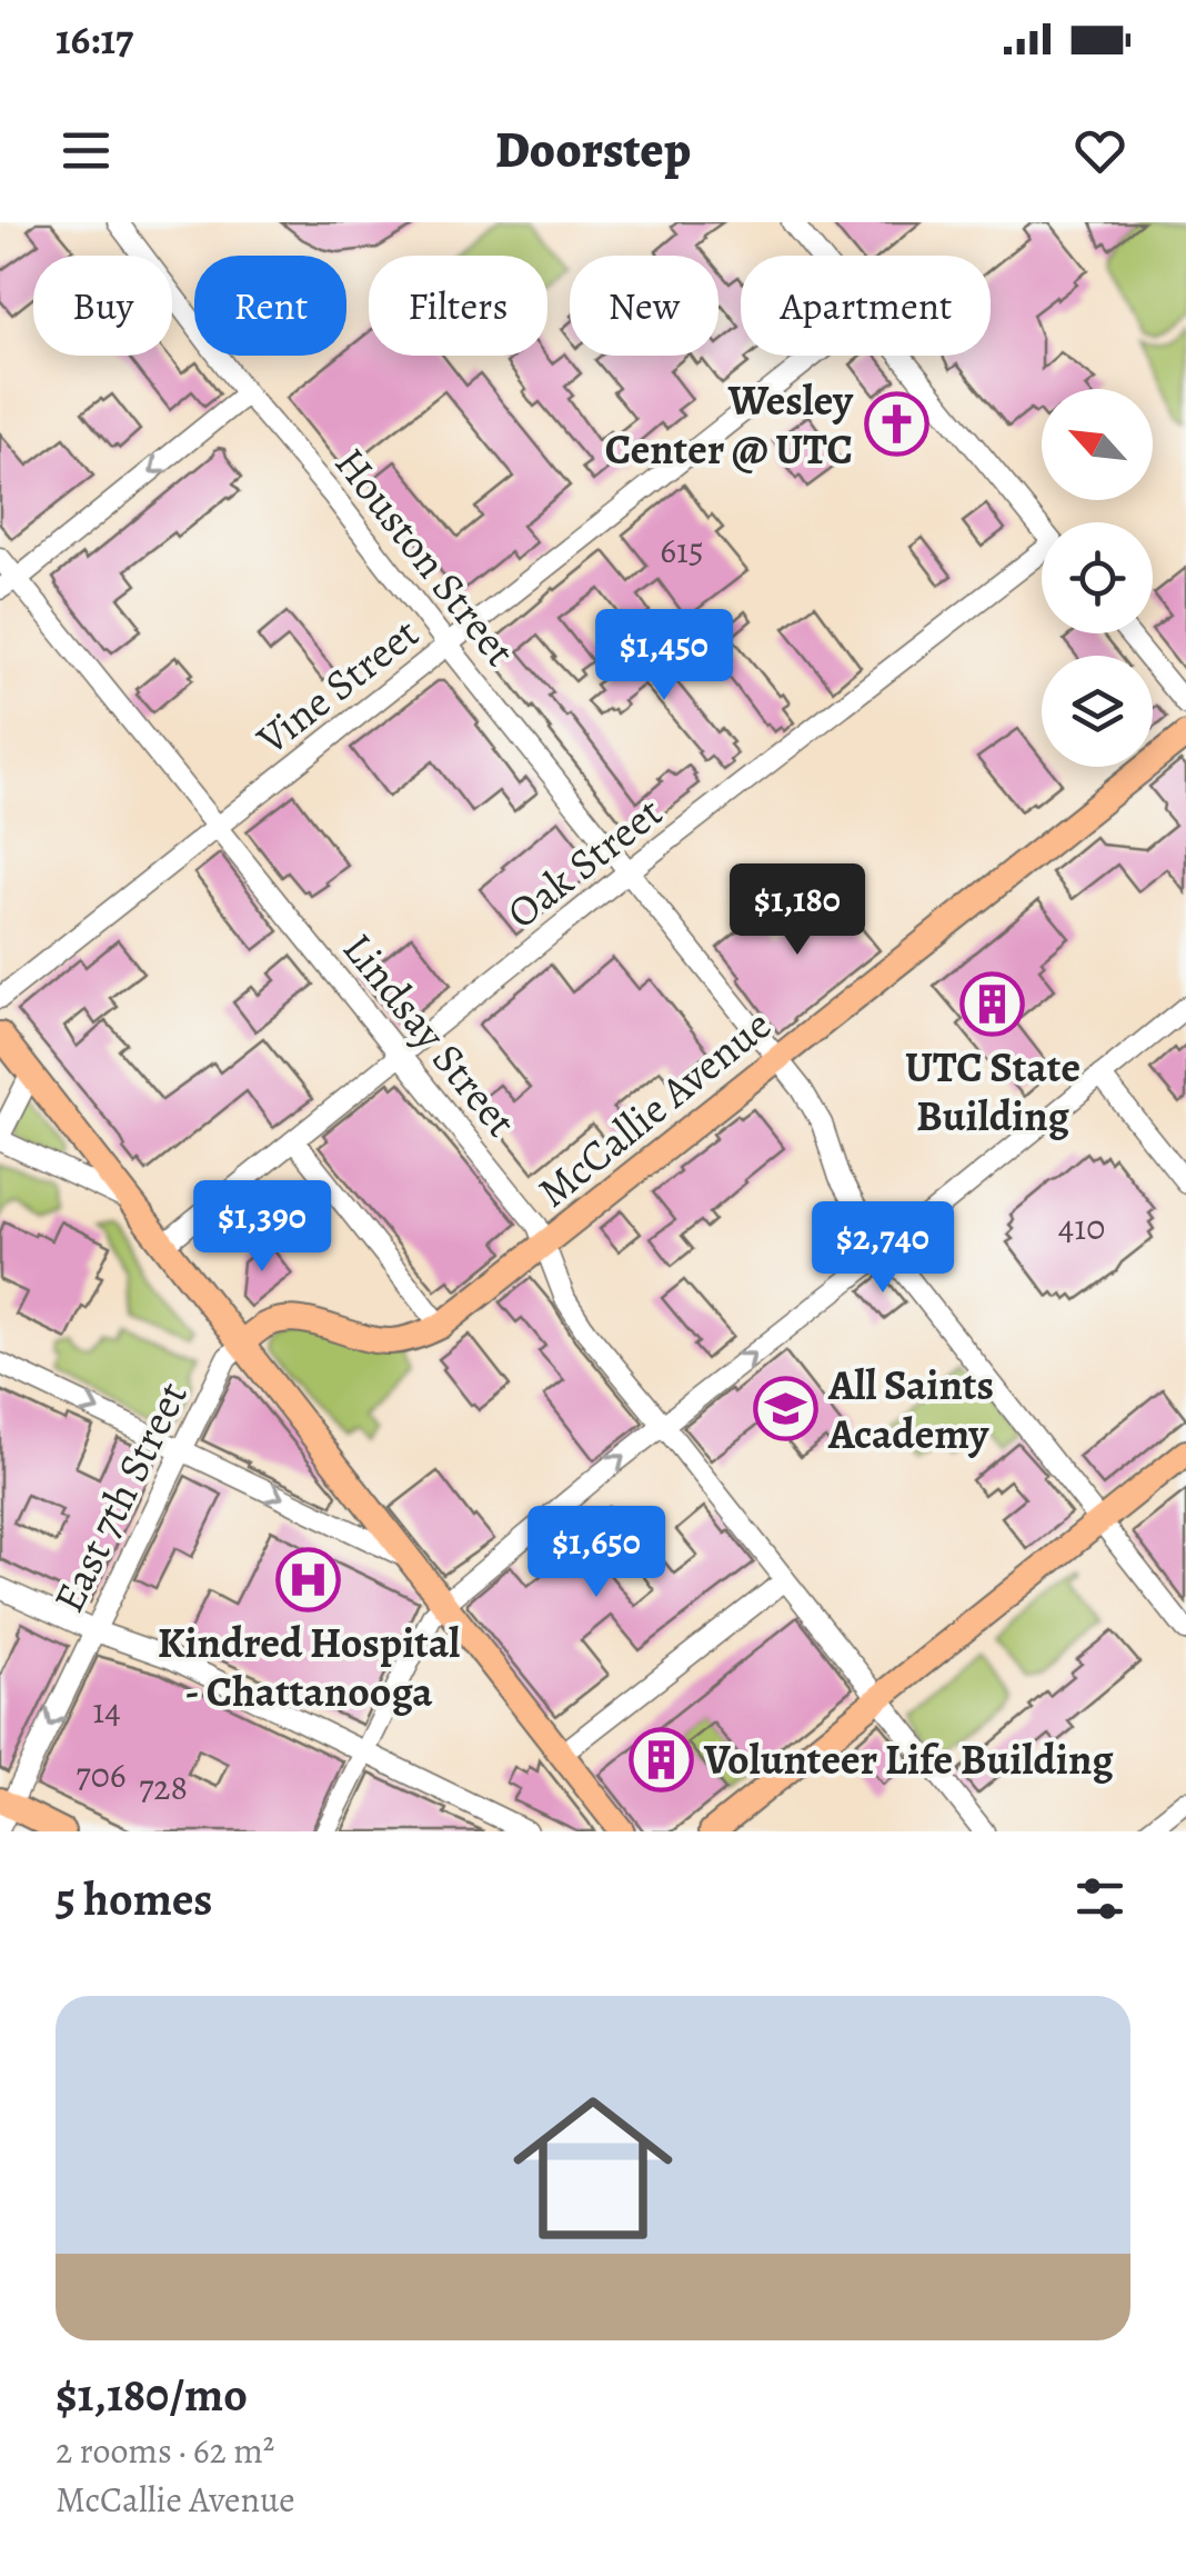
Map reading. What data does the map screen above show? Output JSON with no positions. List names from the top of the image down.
{
  "streets": {
    "main road": ["McCallie Avenue"],
    "street": [
      "Houston Street",
      "Vine Street",
      "Oak Street",
      "Lindsay Street",
      "East 7th Street"
    ]
  },
  "crossings": [
    ["Houston Street", "Vine Street"],
    ["Houston Street", "Oak Street"],
    ["Houston Street", "McCallie Avenue"],
    ["Vine Street", "Lindsay Street"],
    ["Oak Street", "Lindsay Street"],
    ["Lindsay Street", "McCallie Avenue"],
    ["McCallie Avenue", "East 7th Street"]
  ],
  "one_way": ["East 7th Street"],
  "places": {
    "church": ["Wesley Center @ UTC"],
    "building": ["UTC State Building", "Volunteer Life Building"],
    "school or university": ["All Saints Academy"],
    "hospital": ["Kindred Hospital - Chattanooga"]
  },
  "house_numbers": [
    "615",
    "410",
    "14",
    "706",
    "728"
  ],
  "north": "top left",
  "page": {
    "status": "16:17",
    "header": "Doorstep",
    "chip": [
      "Buy",
      "Rent",
      "Filters",
      "New",
      "Apartment"
    ],
    "price": [
      "$1,450",
      "$1,180",
      "$1,390",
      "$2,740",
      "$1,650"
    ],
    "heading": "5 homes",
    "list": [
      {
        "name": "$1,180/mo",
        "note": "2 rooms · 62 m² · McCallie Avenue"
      }
    ]
  }
}
